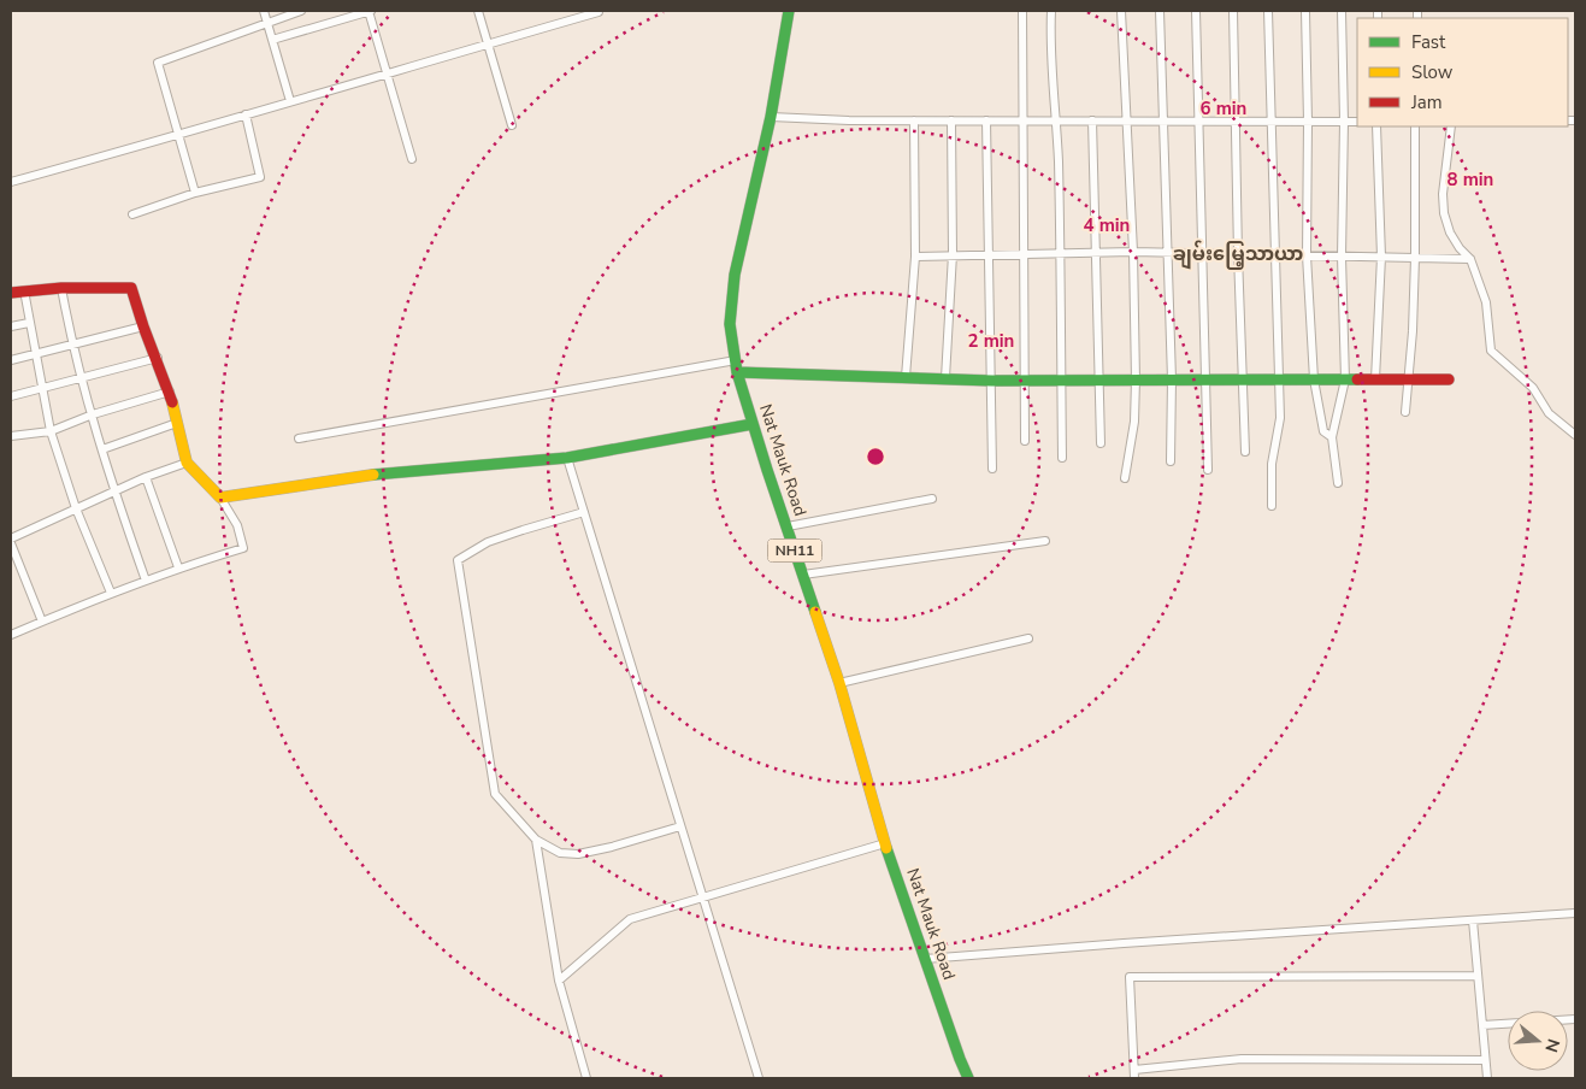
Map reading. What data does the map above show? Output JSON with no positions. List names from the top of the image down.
{
  "streets": {
    "main road": ["Nat Mauk Road", "NH11"]
  },
  "districts": ["ချမ်းမြေ့သာယာ"],
  "legend": ["Fast", "Slow", "Jam"],
  "north": "right",
  "rings": [
    "6 min",
    "8 min",
    "4 min",
    "2 min"
  ]
}
